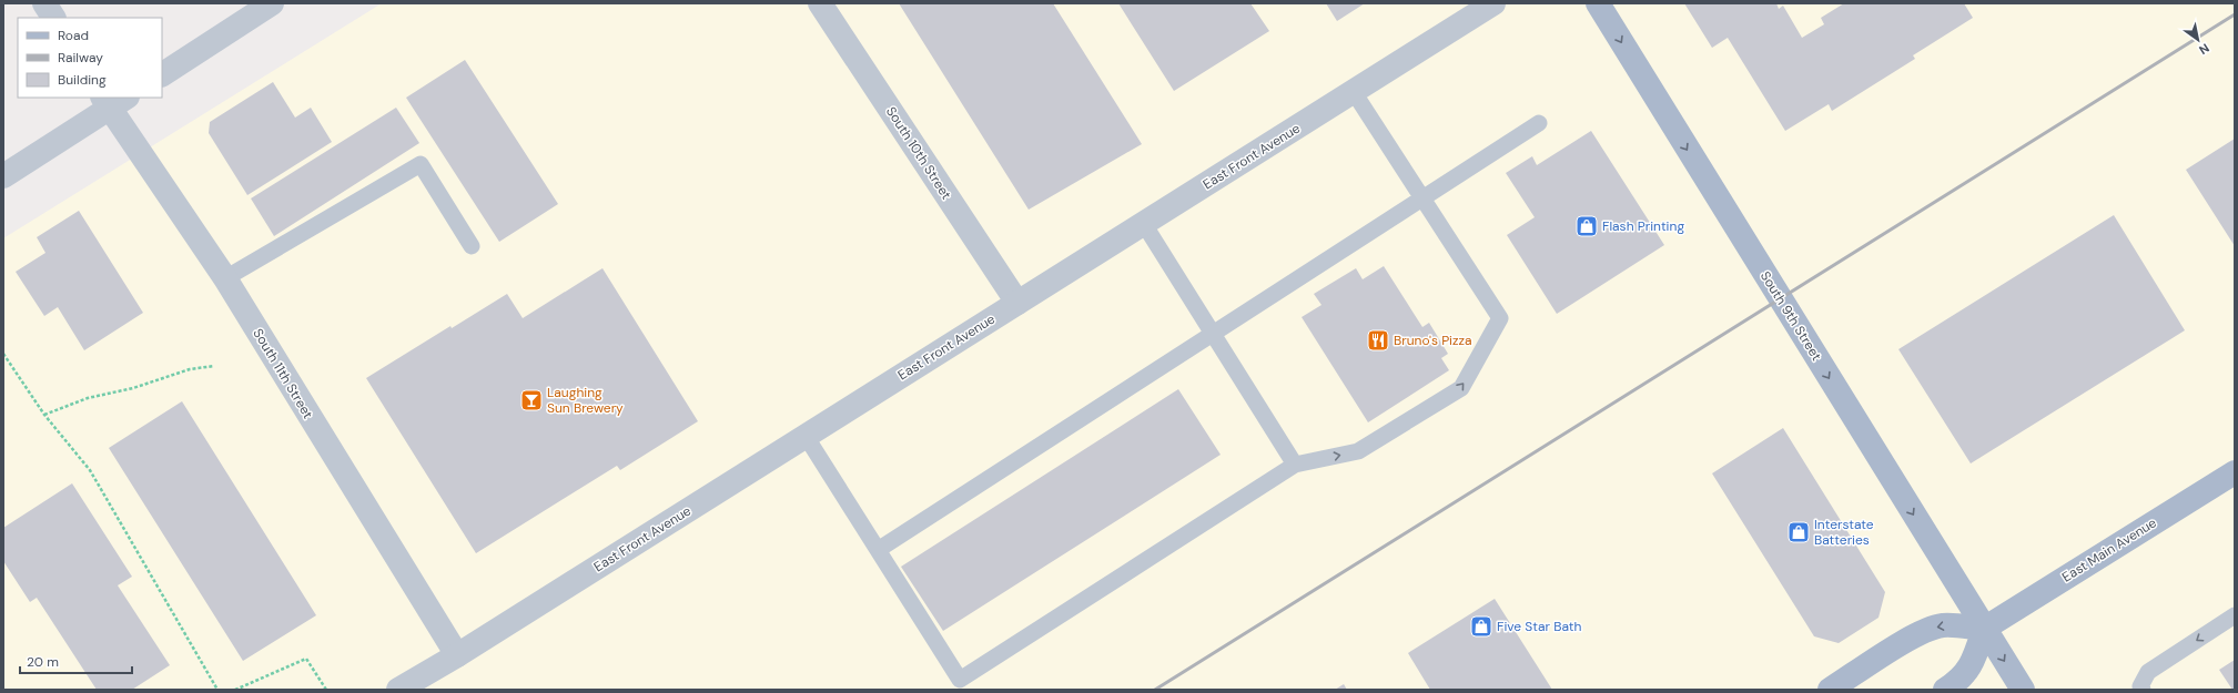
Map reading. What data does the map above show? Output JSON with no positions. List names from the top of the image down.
{
  "streets": {
    "main road": ["South 9th Street", "East Main Avenue"],
    "street": ["South 10th Street", "East Front Avenue", "South 11th Street"]
  },
  "crossings": [
    ["South 10th Street", "East Front Avenue"],
    ["East Front Avenue", "South 11th Street"],
    ["South 9th Street", "East Main Avenue"]
  ],
  "one_way": ["South 9th Street"],
  "places": {
    "shop": ["Flash Printing", "Interstate Batteries", "Five Star Bath"],
    "restaurant": ["Bruno's Pizza"],
    "bar": ["Laughing Sun Brewery"]
  },
  "legend": ["Road", "Railway", "Building"],
  "scale_bar": "20 m",
  "north": "bottom right"
}
